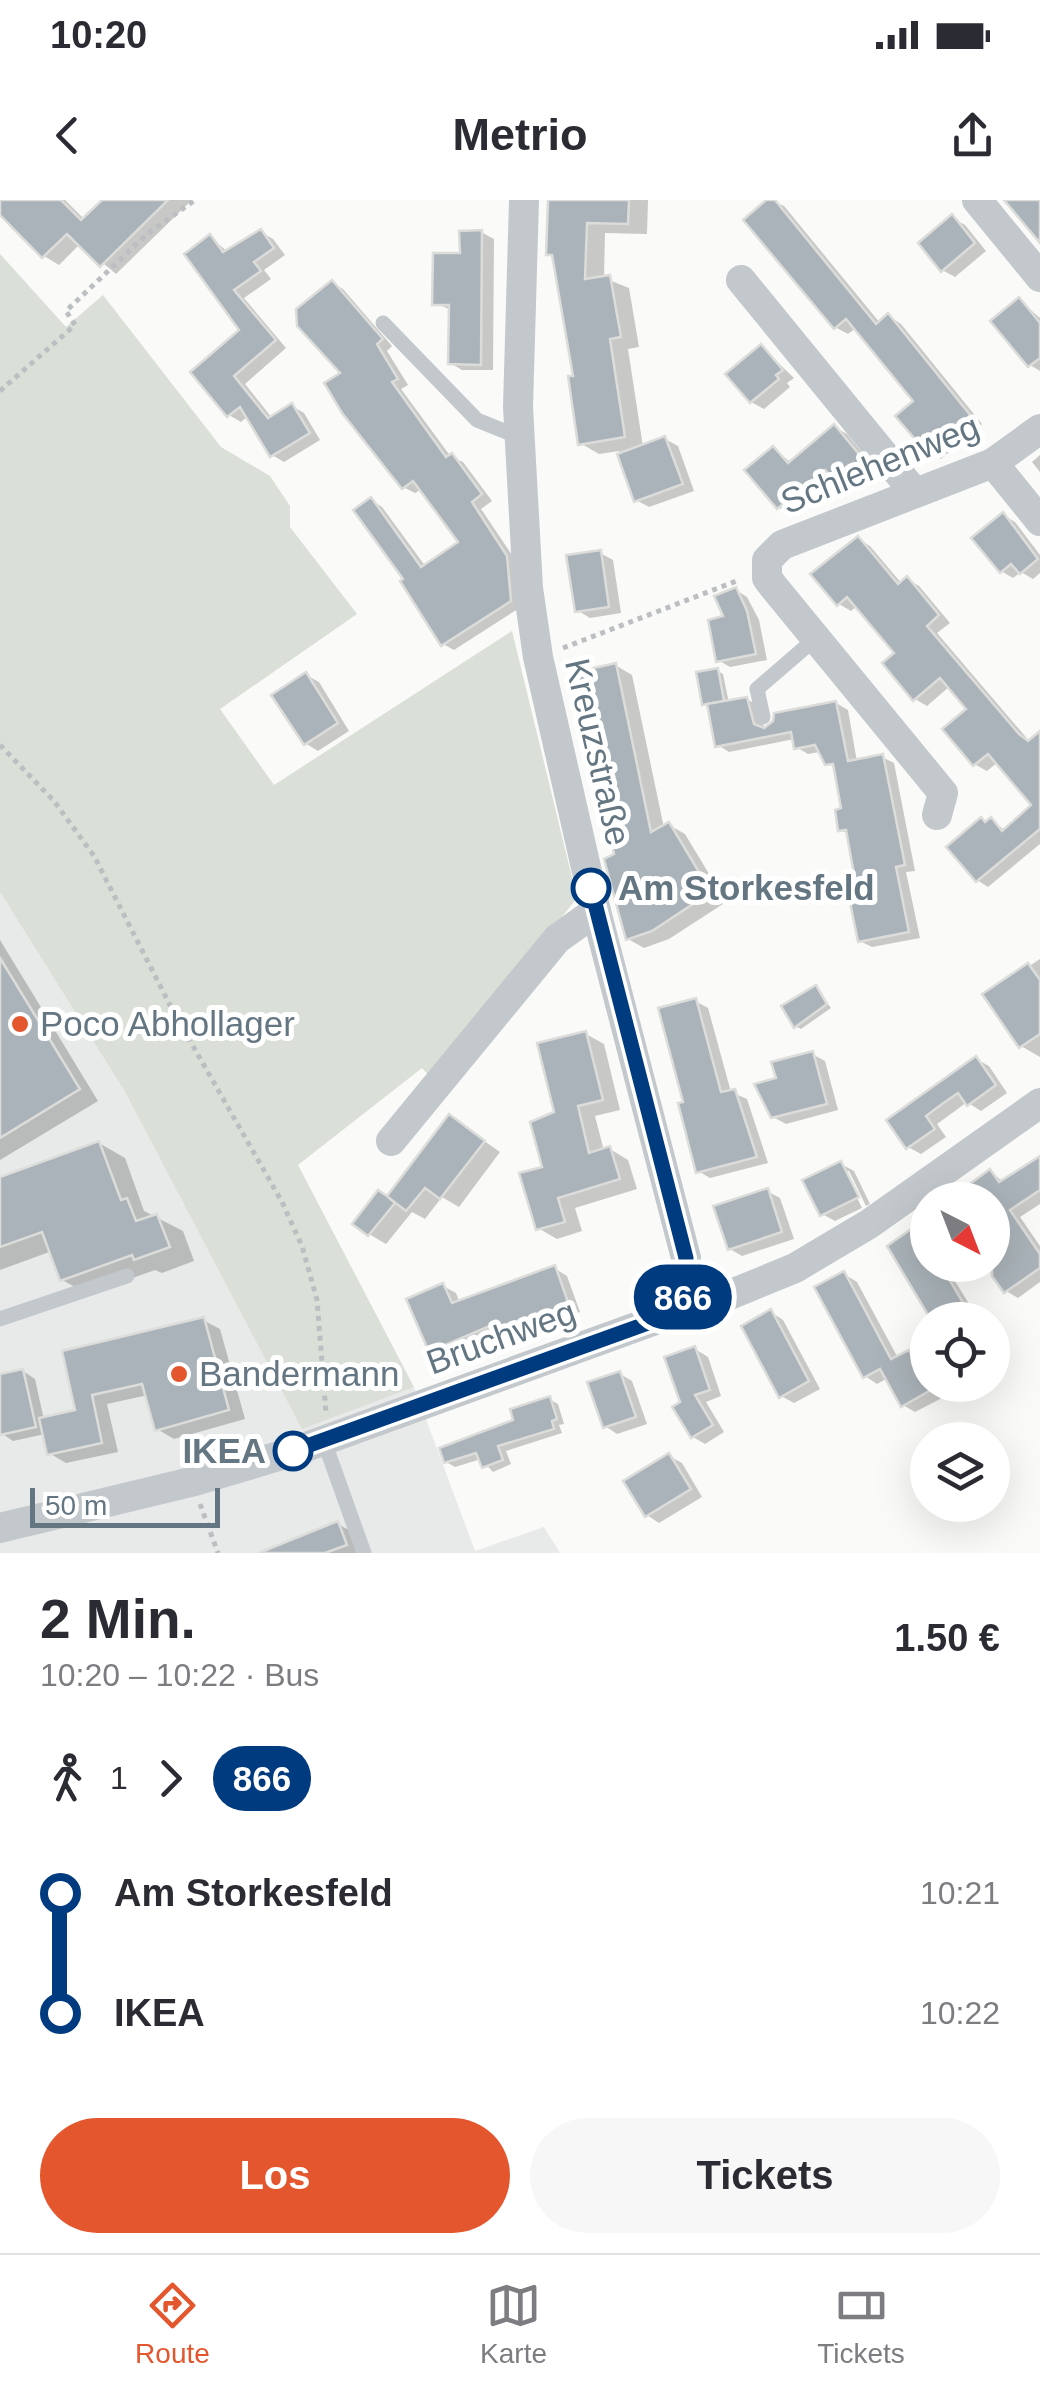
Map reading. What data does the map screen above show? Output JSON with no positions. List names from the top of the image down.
{
  "streets": {
    "street": ["Schlehenweg", "Kreuzstraße", "Bruchweg"]
  },
  "crossings": [
    ["Kreuzstraße", "Bruchweg"]
  ],
  "places": [
    "Am Storkesfeld",
    "Poco Abhollager",
    "Bandermann",
    "IKEA"
  ],
  "lines": ["bus line 866"],
  "scale_bar": "50 m",
  "north": "bottom right",
  "page": {
    "status": "10:20",
    "header": "Metrio",
    "on_map": "866",
    "scale": "50 m",
    "heading": ["2 Min.", "10:20 – 10:22 · Bus", "1.50 €"],
    "legs": ["1", "866"],
    "list": [
      {
        "name": "Am Storkesfeld",
        "value": "10:21"
      },
      {
        "name": "IKEA",
        "value": "10:22"
      }
    ],
    "buttons": ["Los", "Tickets"],
    "tabs": ["Route", "Karte", "Tickets"]
  }
}
